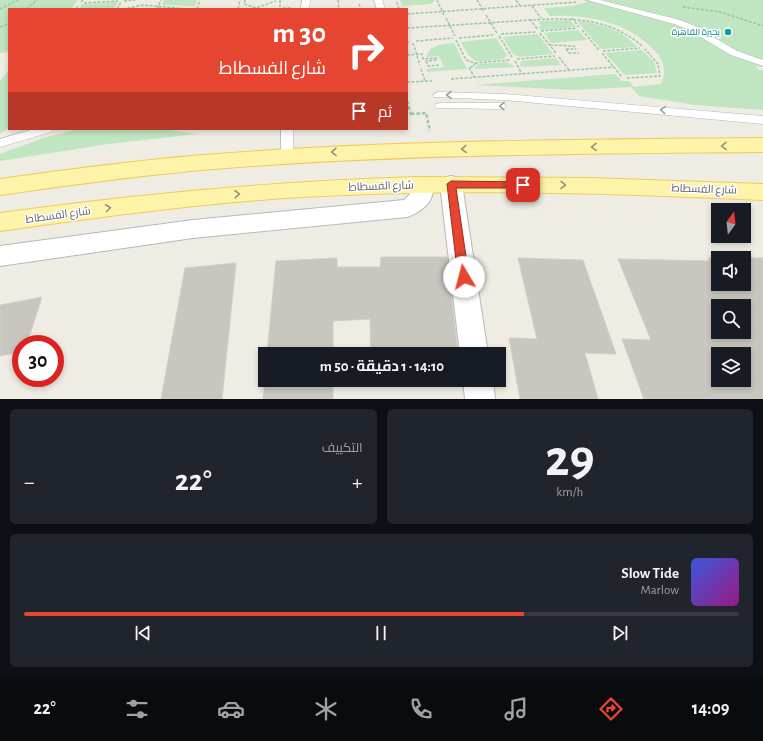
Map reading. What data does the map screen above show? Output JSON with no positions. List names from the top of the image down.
{
  "streets": {
    "main road": ["شارع الفسطاط"]
  },
  "places": ["بحيرة القاهرة"],
  "north": "top",
  "page": {
    "turn": ["30 m", "شارع الفسطاط"],
    "then": "ثم",
    "limit": "30",
    "trip": "14:10 · 1 دقيقة · 50 m",
    "tile": [
      ["29", "km/h"],
      "التكييف"
    ],
    "heat": ["−", "22°", "+"],
    "song": ["Slow Tide", "Marlow"],
    "tabs": ["14:09", "22°"]
  }
}
